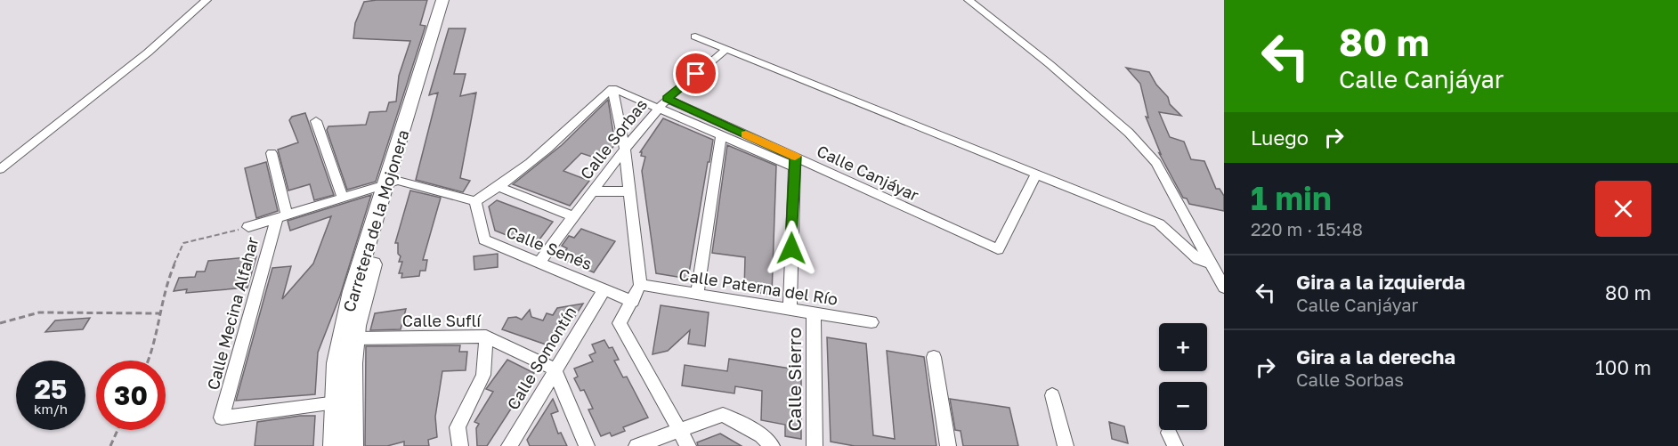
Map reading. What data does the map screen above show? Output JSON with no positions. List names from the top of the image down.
{
  "streets": {
    "street": [
      "Calle Sorbas",
      "Calle Canjáyar",
      "Carretera de la Mojonera",
      "Calle Senés",
      "Calle Paterna del Río",
      "Calle Mecina Alfahar",
      "Calle Suflí",
      "Calle Somontín",
      "Calle Sierro"
    ]
  },
  "crossings": [
    ["Calle Sorbas", "Calle Canjáyar"],
    ["Calle Sorbas", "Calle Senés"],
    ["Carretera de la Mojonera", "Calle Mecina Alfahar"],
    ["Carretera de la Mojonera", "Calle Suflí"],
    ["Calle Senés", "Calle Somontín"],
    ["Calle Paterna del Río", "Calle Sierro"],
    ["Calle Suflí", "Calle Somontín"]
  ],
  "page": {
    "turn": ["80 m", "Calle Canjáyar"],
    "then": "Luego",
    "heading": ["1 min", "220 m · 15:48"],
    "list": [
      {
        "name": "Gira a la izquierda",
        "note": "Calle Canjáyar",
        "value": "80 m"
      },
      {
        "name": "Gira a la derecha",
        "note": "Calle Sorbas",
        "value": "100 m"
      }
    ],
    "map_buttons": ["+", "−"],
    "speed": "25 km/h",
    "limit": "30"
  }
}
